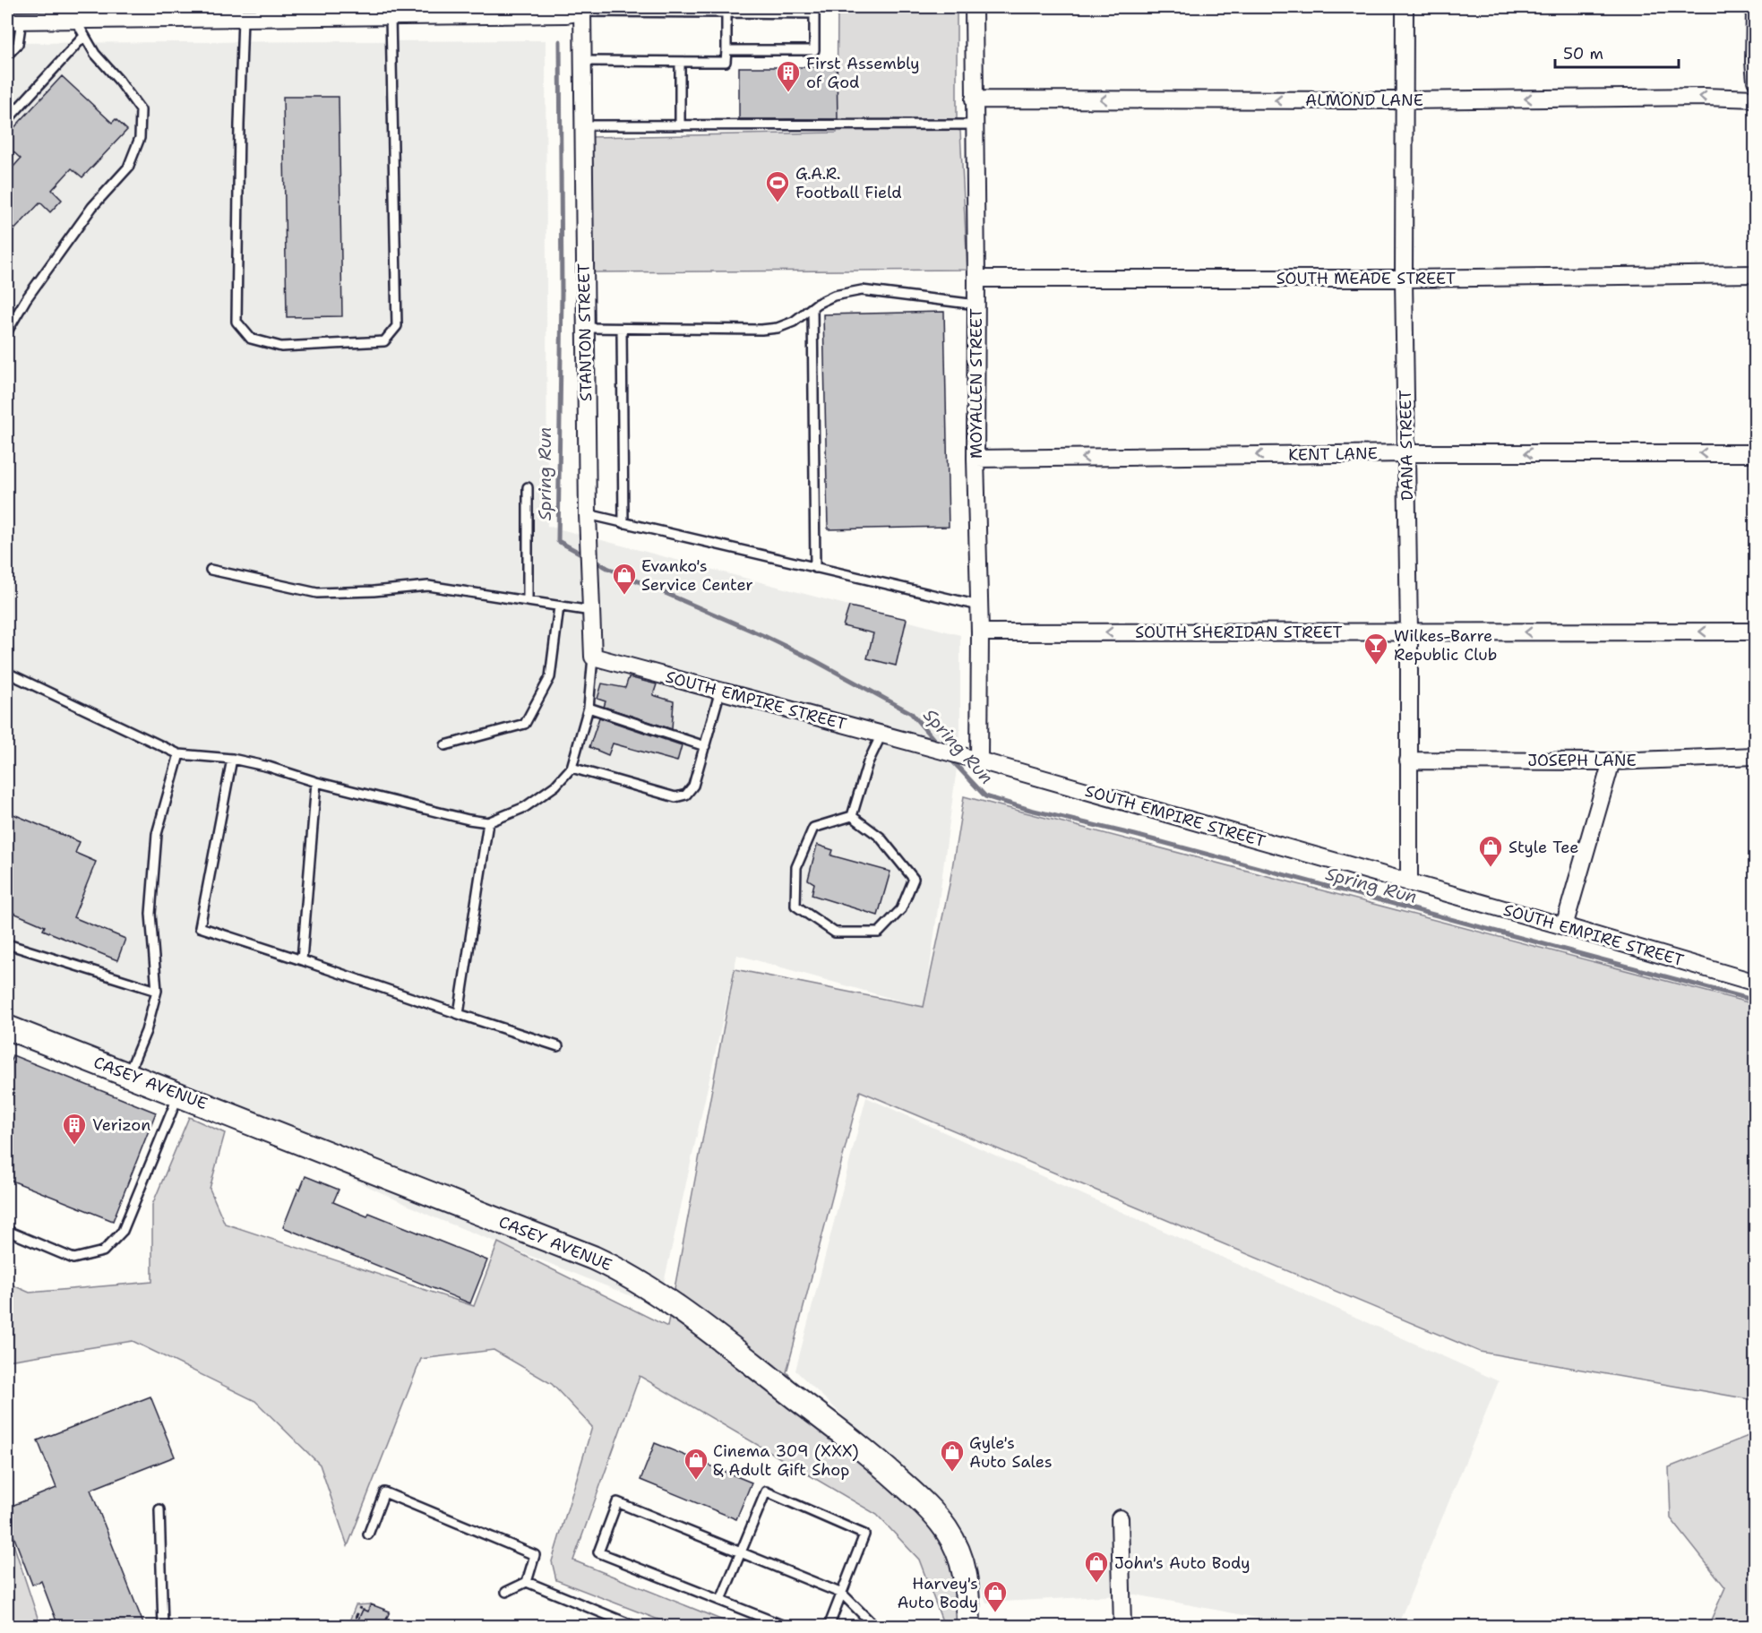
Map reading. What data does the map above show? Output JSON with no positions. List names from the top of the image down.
{
  "streets": {
    "street": [
      "ALMOND LANE",
      "SOUTH MEADE STREET",
      "STANTON STREET",
      "MOYALLEN STREET",
      "DANA STREET",
      "KENT LANE",
      "SOUTH SHERIDAN STREET",
      "SOUTH EMPIRE STREET",
      "JOSEPH LANE",
      "CASEY AVENUE"
    ]
  },
  "crossings": [
    ["ALMOND LANE", "MOYALLEN STREET"],
    ["ALMOND LANE", "DANA STREET"],
    ["SOUTH MEADE STREET", "MOYALLEN STREET"],
    ["SOUTH MEADE STREET", "DANA STREET"],
    ["STANTON STREET", "SOUTH EMPIRE STREET"],
    ["MOYALLEN STREET", "KENT LANE"],
    ["MOYALLEN STREET", "SOUTH SHERIDAN STREET"],
    ["MOYALLEN STREET", "SOUTH EMPIRE STREET"],
    ["DANA STREET", "KENT LANE"],
    ["DANA STREET", "SOUTH SHERIDAN STREET"],
    ["DANA STREET", "SOUTH EMPIRE STREET"],
    ["DANA STREET", "JOSEPH LANE"]
  ],
  "one_way": ["ALMOND LANE", "KENT LANE", "SOUTH SHERIDAN STREET"],
  "water": ["Spring Run"],
  "places": {
    "building": ["First Assembly of God", "Verizon"],
    "sports": ["G.A.R. Football Field"],
    "shop": [
      "Evanko's Service Center",
      "Style Tee",
      "Gyle's Auto Sales",
      "Cinema 309 (XXX) & Adult Gift Shop",
      "John's Auto Body",
      "Harvey's Auto Body"
    ],
    "bar": ["Wilkes-Barre Republic Club"]
  },
  "scale_bar": "50 m"
}
